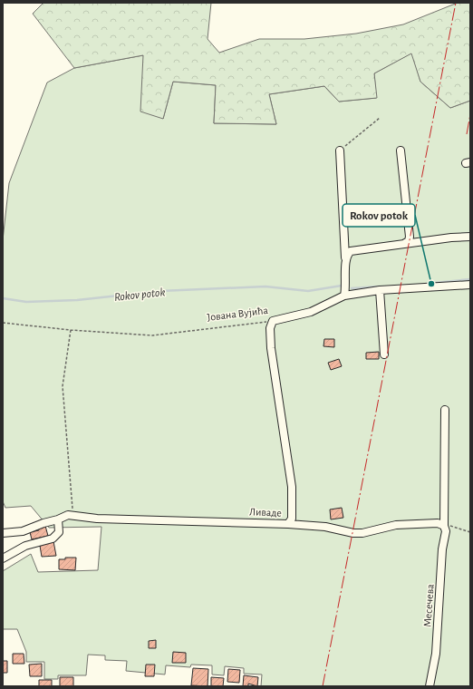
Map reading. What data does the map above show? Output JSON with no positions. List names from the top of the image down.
{
  "streets": {
    "street": ["Јована Вујића", "Ливаде", "Месечева"]
  },
  "crossings": [
    ["Јована Вујића", "Ливаде"]
  ],
  "water": ["Rokov potok"],
  "places": ["Rokov potok"]
}
